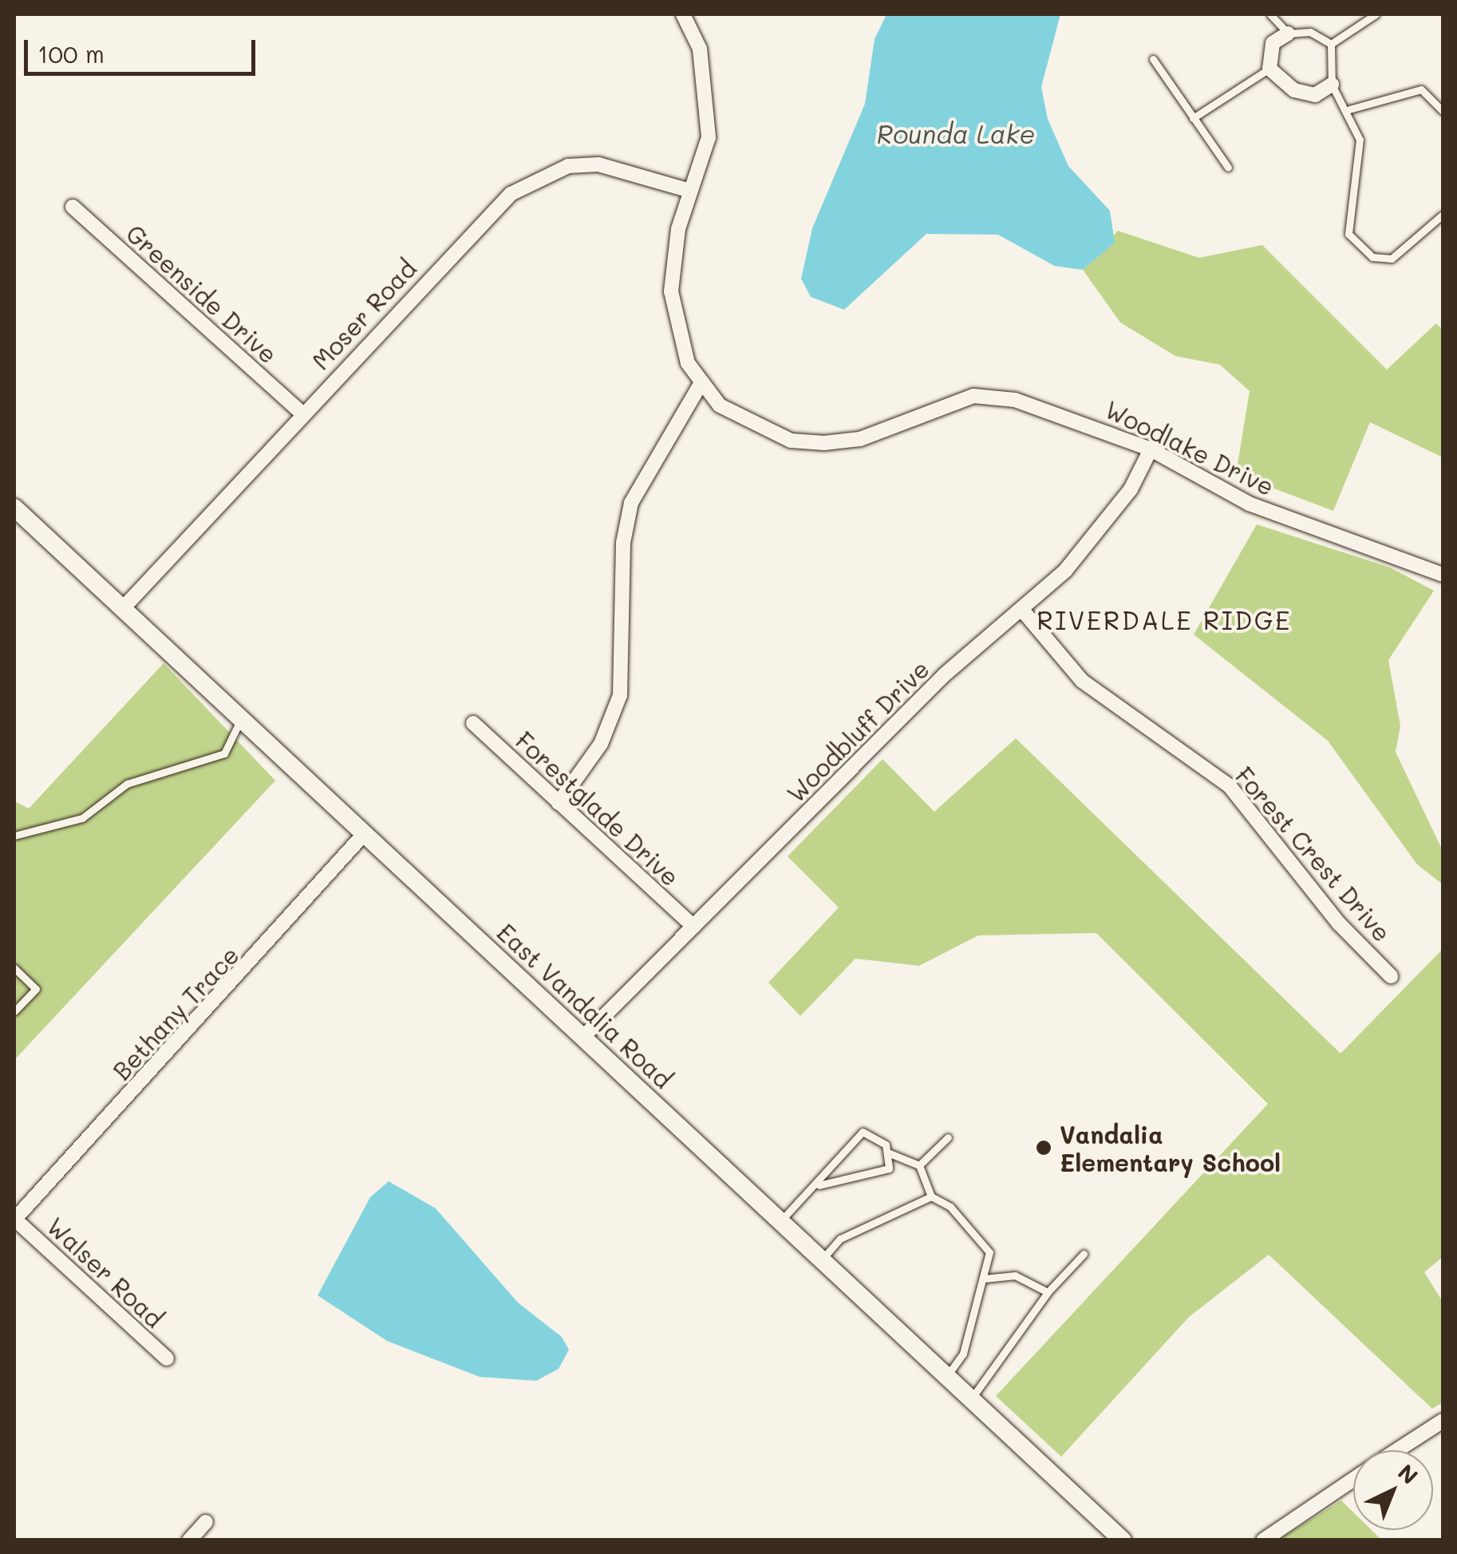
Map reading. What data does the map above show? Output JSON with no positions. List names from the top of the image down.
{
  "streets": {
    "street": [
      "Greenside Drive",
      "Moser Road",
      "Woodlake Drive",
      "Woodbluff Drive",
      "Forestglade Drive",
      "Forest Crest Drive",
      "East Vandalia Road",
      "Bethany Trace",
      "Walser Road"
    ]
  },
  "crossings": [
    ["Greenside Drive", "Moser Road"],
    ["Moser Road", "Woodlake Drive"],
    ["Moser Road", "East Vandalia Road"],
    ["Woodlake Drive", "Woodbluff Drive"],
    ["Woodbluff Drive", "Forestglade Drive"],
    ["Woodbluff Drive", "Forest Crest Drive"],
    ["Woodbluff Drive", "East Vandalia Road"],
    ["East Vandalia Road", "Bethany Trace"],
    ["Bethany Trace", "Walser Road"]
  ],
  "districts": ["RIVERDALE RIDGE"],
  "water": ["Rounda Lake"],
  "places": ["Vandalia Elementary School"],
  "scale_bar": "100 m",
  "north": "top right"
}
